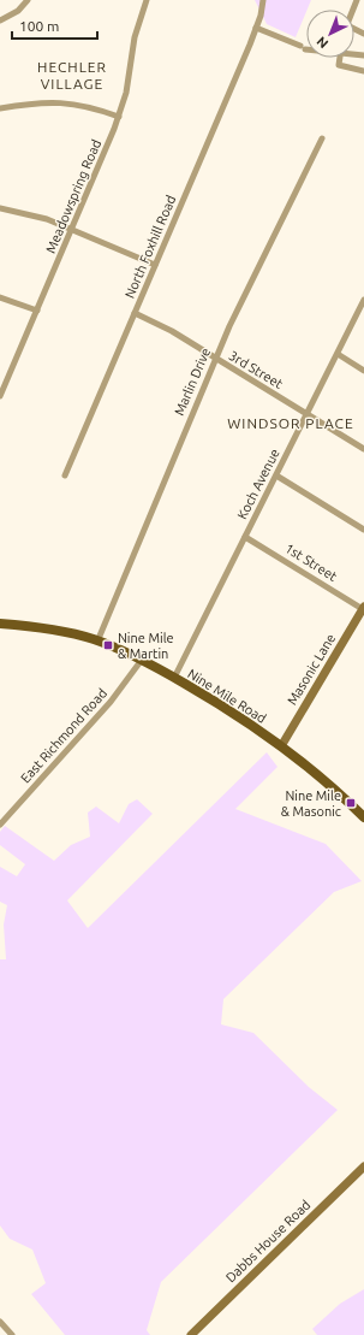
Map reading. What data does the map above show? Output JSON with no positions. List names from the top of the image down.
{
  "streets": {
    "main road": ["Nine Mile Road"],
    "street": [
      "Meadowspring Road",
      "North Foxhill Road",
      "3rd Street",
      "Marlin Drive",
      "Koch Avenue",
      "1st Street",
      "Masonic Lane",
      "East Richmond Road",
      "Dabbs House Road"
    ]
  },
  "crossings": [
    ["North Foxhill Road", "3rd Street"],
    ["3rd Street", "Marlin Drive"],
    ["3rd Street", "Koch Avenue"],
    ["Marlin Drive", "Nine Mile Road"],
    ["Koch Avenue", "1st Street"],
    ["Koch Avenue", "Nine Mile Road"],
    ["1st Street", "Masonic Lane"],
    ["Masonic Lane", "Nine Mile Road"],
    ["Nine Mile Road", "East Richmond Road"]
  ],
  "districts": ["HECHLER VILLAGE", "WINDSOR PLACE"],
  "places": {
    "transit": ["Nine Mile & Martin", "Nine Mile & Masonic"]
  },
  "scale_bar": "100 m",
  "north": "bottom left"
}
